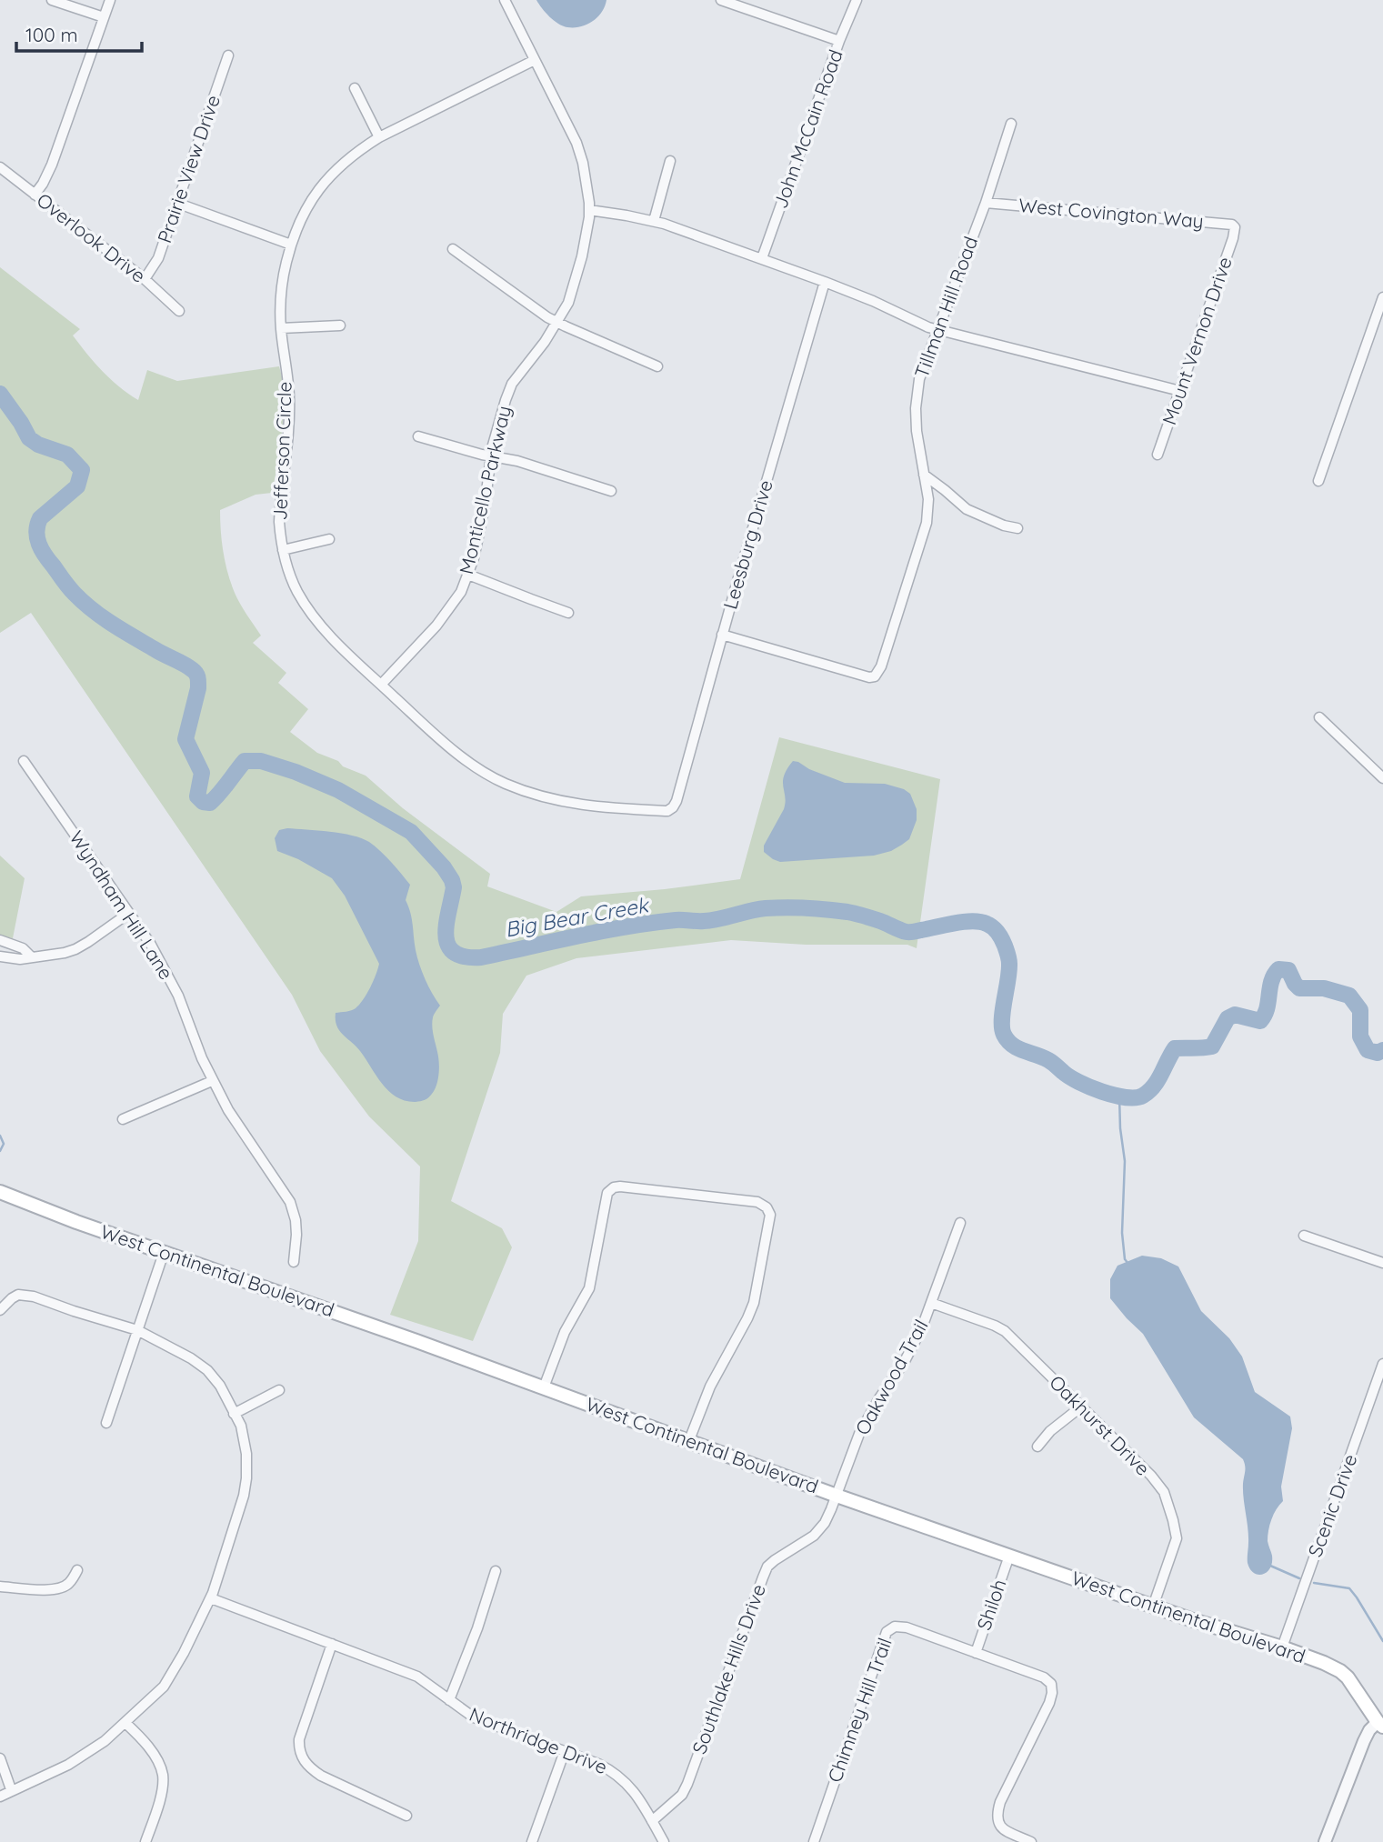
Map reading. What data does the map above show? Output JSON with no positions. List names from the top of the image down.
{
  "streets": {
    "main road": ["West Continental Boulevard"],
    "street": [
      "John McCain Road",
      "Prairie View Drive",
      "West Covington Way",
      "Overlook Drive",
      "Tillman Hill Road",
      "Mount Vernon Drive",
      "Jefferson Circle",
      "Monticello Parkway",
      "Leesburg Drive",
      "Wyndham Hill Lane",
      "Oakwood Trail",
      "Oakhurst Drive",
      "Scenic Drive",
      "Shiloh",
      "Southlake Hills Drive",
      "Chimney Hill Trail",
      "Northridge Drive"
    ]
  },
  "crossings": [
    ["Prairie View Drive", "Overlook Drive"],
    ["West Covington Way", "Tillman Hill Road"],
    ["West Covington Way", "Mount Vernon Drive"],
    ["Tillman Hill Road", "Leesburg Drive"],
    ["Jefferson Circle", "Monticello Parkway"],
    ["Jefferson Circle", "Leesburg Drive"],
    ["West Continental Boulevard", "Oakwood Trail"],
    ["West Continental Boulevard", "Oakhurst Drive"],
    ["West Continental Boulevard", "Scenic Drive"],
    ["West Continental Boulevard", "Shiloh"],
    ["West Continental Boulevard", "Southlake Hills Drive"],
    ["Oakwood Trail", "Oakhurst Drive"],
    ["Oakwood Trail", "Southlake Hills Drive"],
    ["Shiloh", "Chimney Hill Trail"],
    ["Southlake Hills Drive", "Northridge Drive"]
  ],
  "water": ["Big Bear Creek"],
  "scale_bar": "100 m"
}
